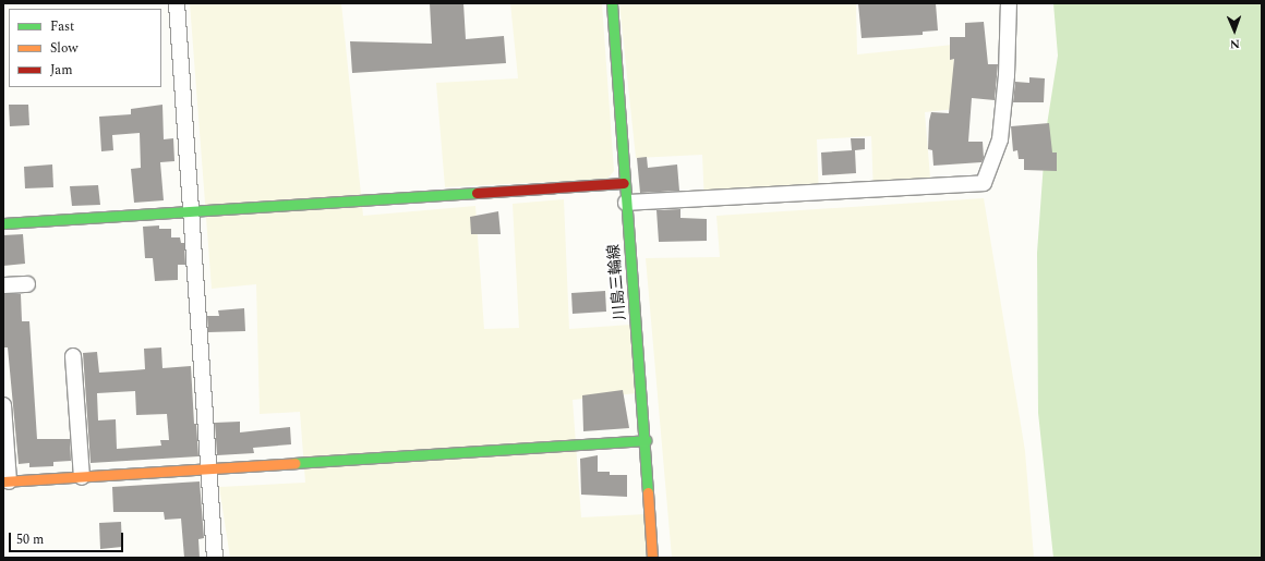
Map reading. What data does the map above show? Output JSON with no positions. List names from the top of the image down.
{
  "streets": {
    "street": ["川島三輪線"]
  },
  "legend": ["Fast", "Slow", "Jam"],
  "scale_bar": "50 m",
  "north": "bottom"
}
